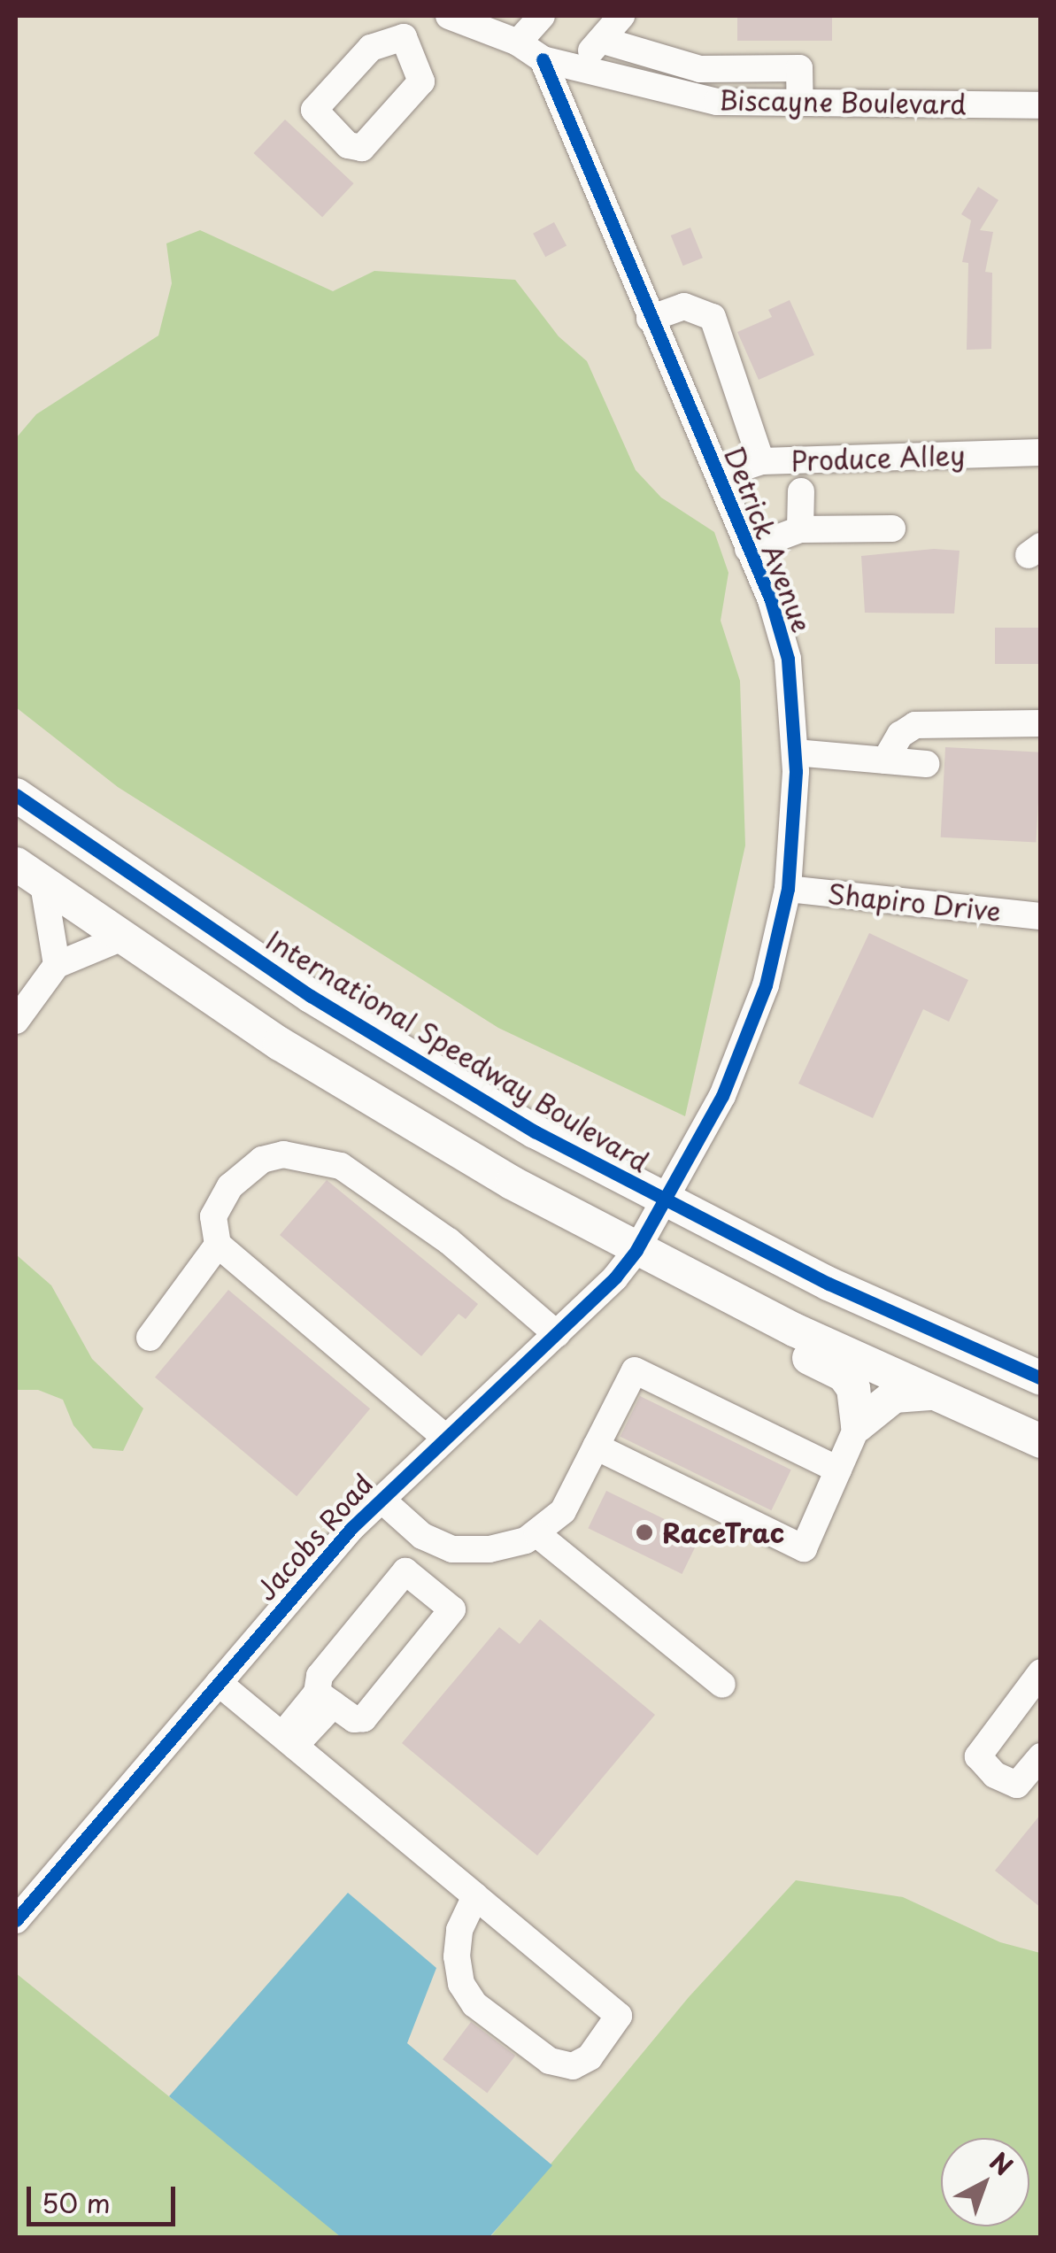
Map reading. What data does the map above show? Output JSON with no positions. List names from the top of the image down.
{
  "streets": {
    "main road": ["International Speedway Boulevard"],
    "street": [
      "Biscayne Boulevard",
      "Produce Alley",
      "Detrick Avenue",
      "Shapiro Drive",
      "Jacobs Road"
    ]
  },
  "crossings": [
    ["Biscayne Boulevard", "Detrick Avenue"],
    ["Produce Alley", "Detrick Avenue"],
    ["Detrick Avenue", "Shapiro Drive"],
    ["Detrick Avenue", "International Speedway Boulevard"],
    ["Detrick Avenue", "Jacobs Road"],
    ["International Speedway Boulevard", "Jacobs Road"]
  ],
  "places": ["RaceTrac"],
  "scale_bar": "50 m",
  "north": "top right"
}
